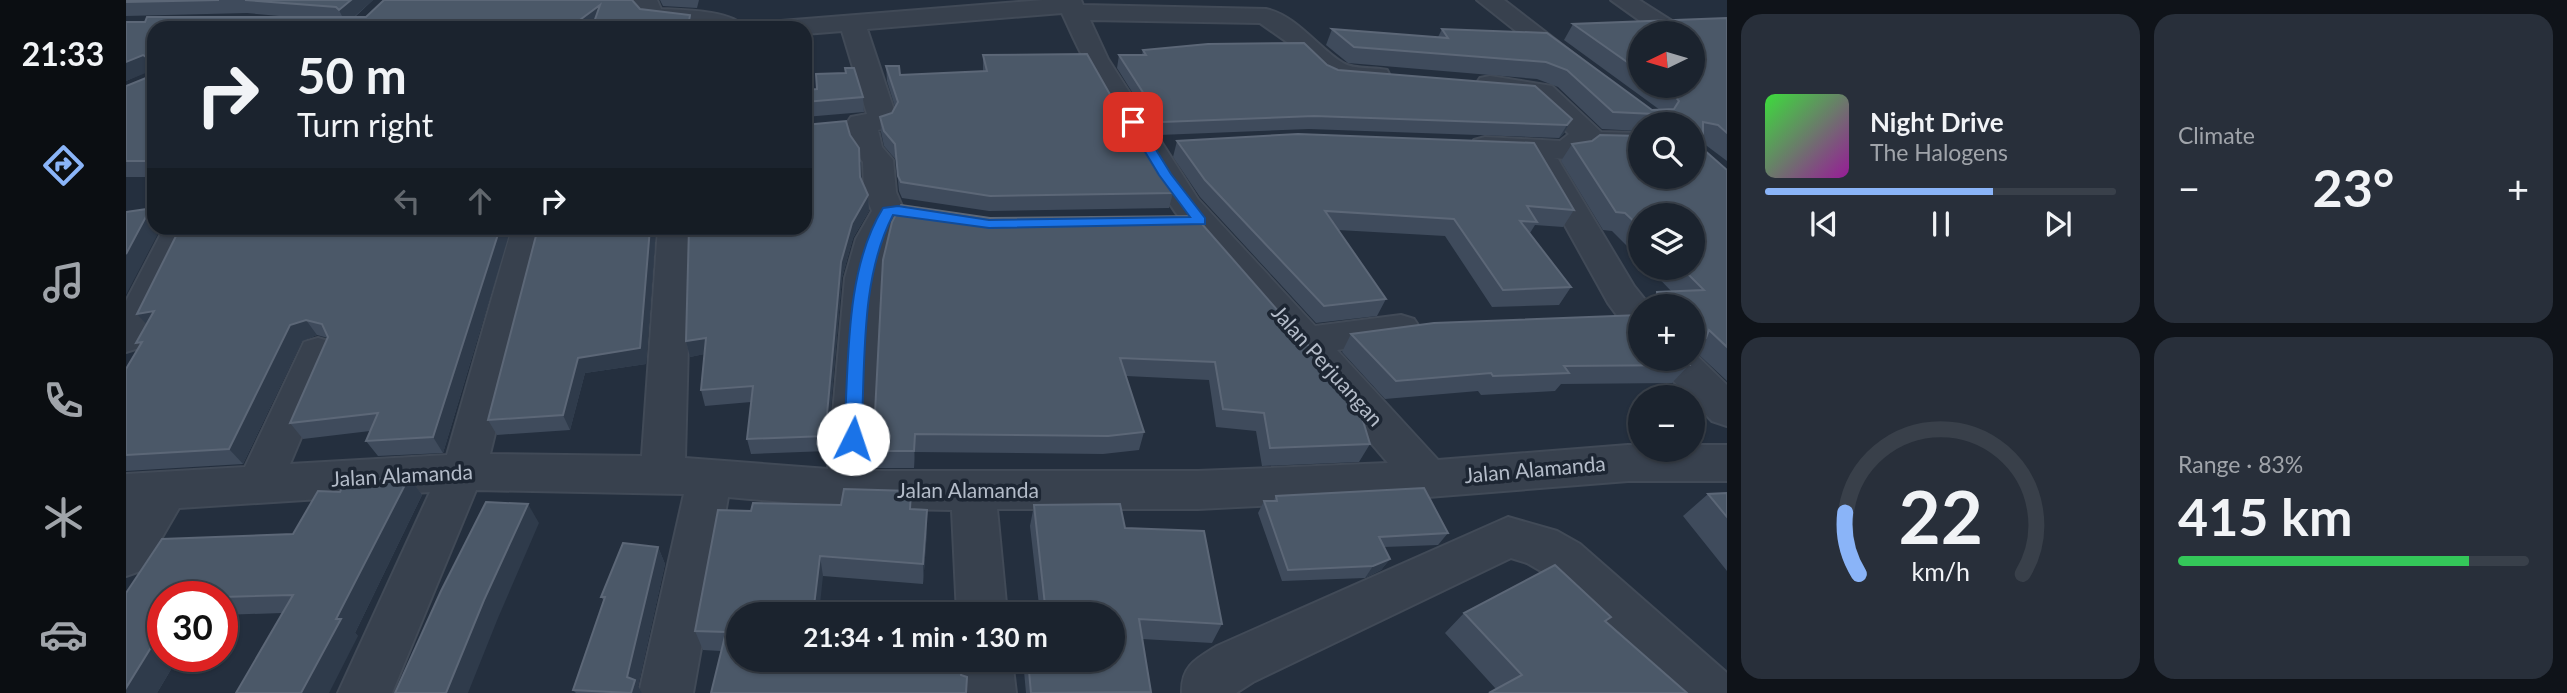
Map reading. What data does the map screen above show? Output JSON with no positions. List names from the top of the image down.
{
  "streets": {
    "street": ["Jalan Perjuangan", "Jalan Alamanda"]
  },
  "crossings": [
    ["Jalan Perjuangan", "Jalan Alamanda"]
  ],
  "north": "left",
  "page": {
    "tabs": "21:33",
    "tile": [
      "Climate",
      ["Range · 83%", "415 km"]
    ],
    "map_buttons": ["+", "−"],
    "turn": ["50 m", "Turn right"],
    "song": ["Night Drive", "The Halogens"],
    "heat": ["−", "23°", "+"],
    "limit": "30",
    "trip": "21:34 · 1 min · 130 m",
    "gauge": ["22", "km/h"]
  }
}
